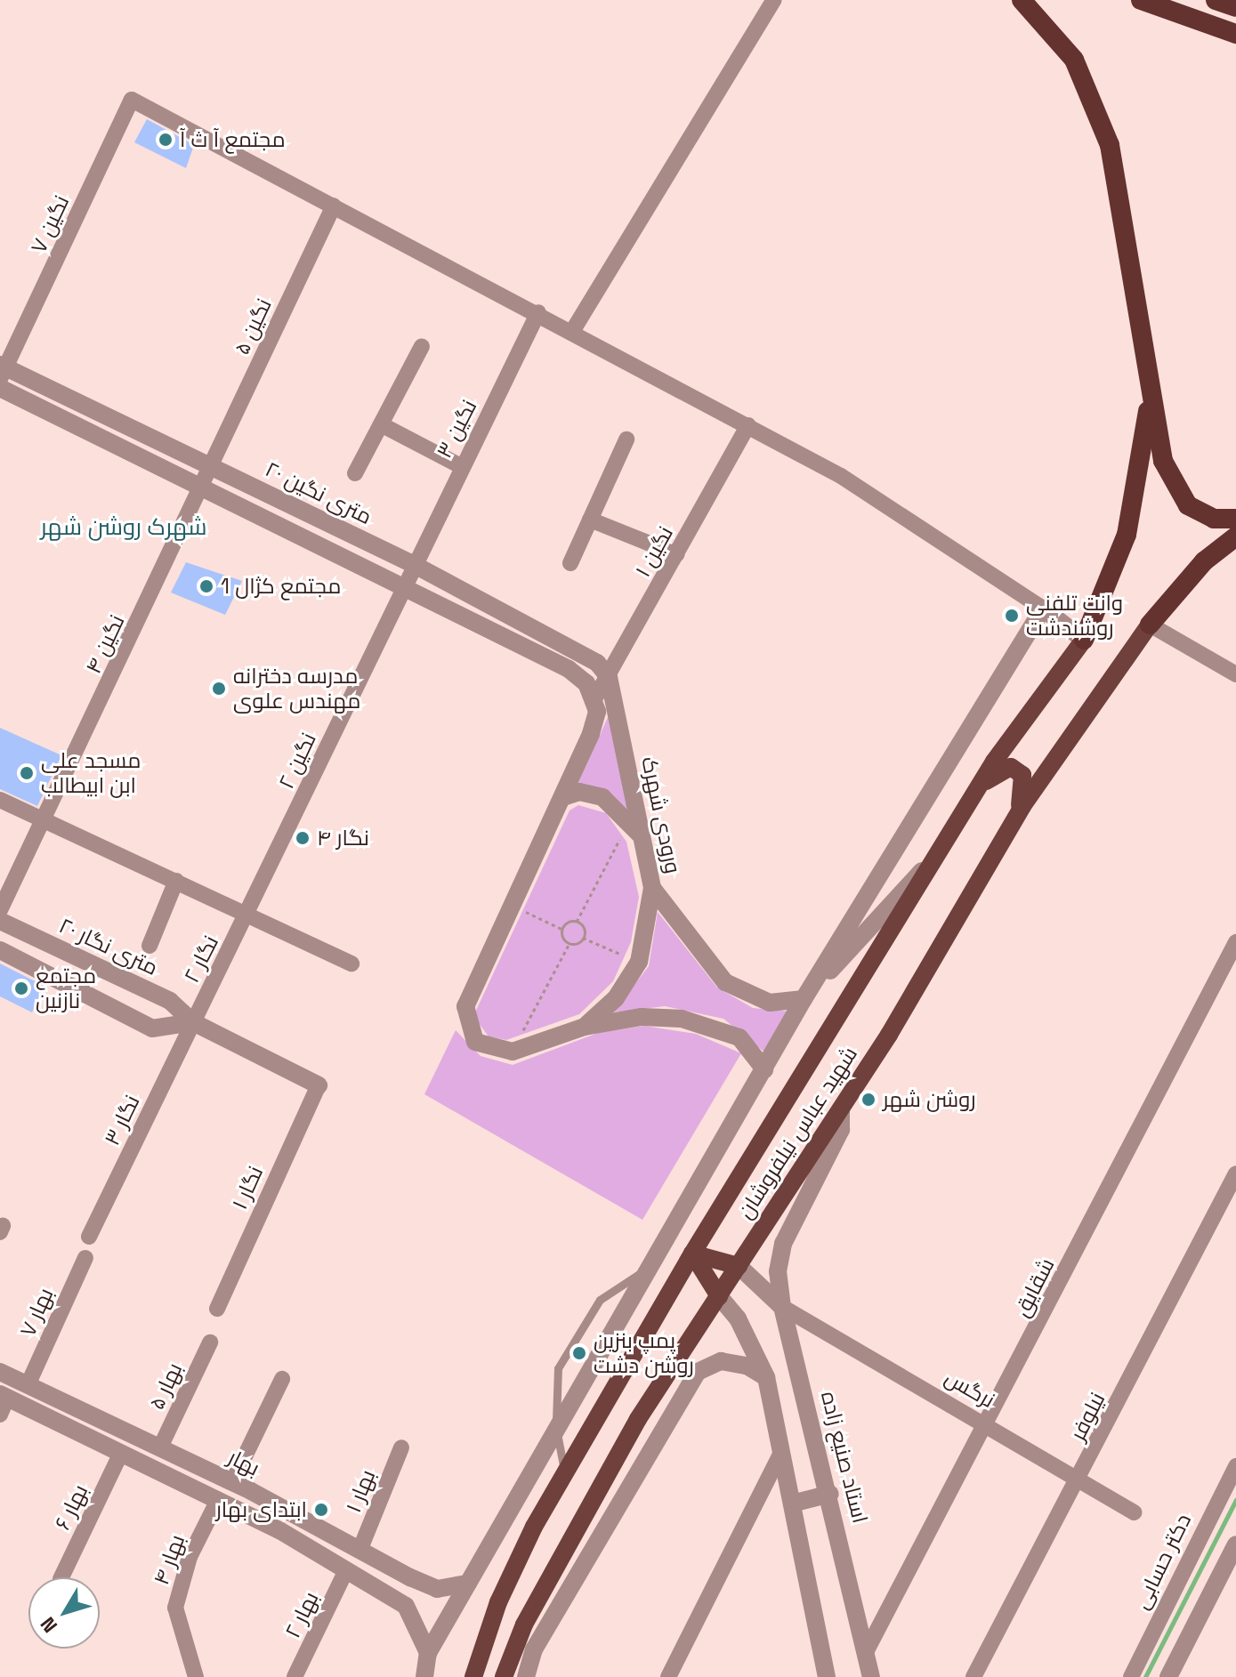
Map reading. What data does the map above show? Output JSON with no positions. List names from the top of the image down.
{
  "streets": {
    "main road": ["شهید عباس نیلفروشان"],
    "street": [
      "نگین ۷",
      "نگین ۵",
      "نگین ۳",
      "۲۰ متری نگین",
      "نگین ۱",
      "نگین ۴",
      "نگین ۲",
      "ورودی شهرک",
      "۲۰ متری نگار",
      "نگار ۲",
      "نگار ۳",
      "نگار ۱",
      "شقایق",
      "بهار ۷",
      "بهار ۵",
      "نرگس",
      "نیلوفر",
      "استاد صنیع زاده",
      "بهار",
      "بهار ۱",
      "بهار ۶",
      "بهار ۴",
      "دکتر حسابی",
      "بهار ۲"
    ]
  },
  "crossings": [
    ["نگین ۷", "نگین ۵"],
    ["نگین ۷", "۲۰ متری نگین"],
    ["نگین ۵", "۲۰ متری نگین"],
    ["نگین ۵", "نگین ۴"],
    ["نگین ۳", "۲۰ متری نگین"],
    ["نگین ۳", "نگین ۲"],
    ["۲۰ متری نگین", "نگین ۱"],
    ["۲۰ متری نگین", "ورودی شهرک"],
    ["نگین ۱", "ورودی شهرک"],
    ["نگین ۲", "نگار ۲"],
    ["۲۰ متری نگار", "نگار ۲"],
    ["۲۰ متری نگار", "نگار ۳"],
    ["۲۰ متری نگار", "نگار ۱"],
    ["نگار ۲", "نگار ۳"],
    ["شهید عباس نیلفروشان", "استاد صنیع زاده"],
    ["شقایق", "نرگس"],
    ["شقایق", "استاد صنیع زاده"],
    ["بهار ۷", "بهار"],
    ["بهار ۵", "بهار"],
    ["نرگس", "نیلوفر"],
    ["نرگس", "استاد صنیع زاده"],
    ["بهار", "بهار ۱"]
  ],
  "districts": ["شهرک روشن شهر"],
  "places": [
    "مجتمع آ ث آ",
    "مجتمع کژال 1",
    "وانت تلفنی روشندشت",
    "مدرسه دخترانه مهندس علوی",
    "مسجد علی ابن ابیطالب",
    "نگار ۴",
    "مجتمع نازنین",
    "روشن شهر",
    "پمپ بنزین روشن دشت",
    "ابتدای بهار"
  ],
  "north": "bottom left"
}
